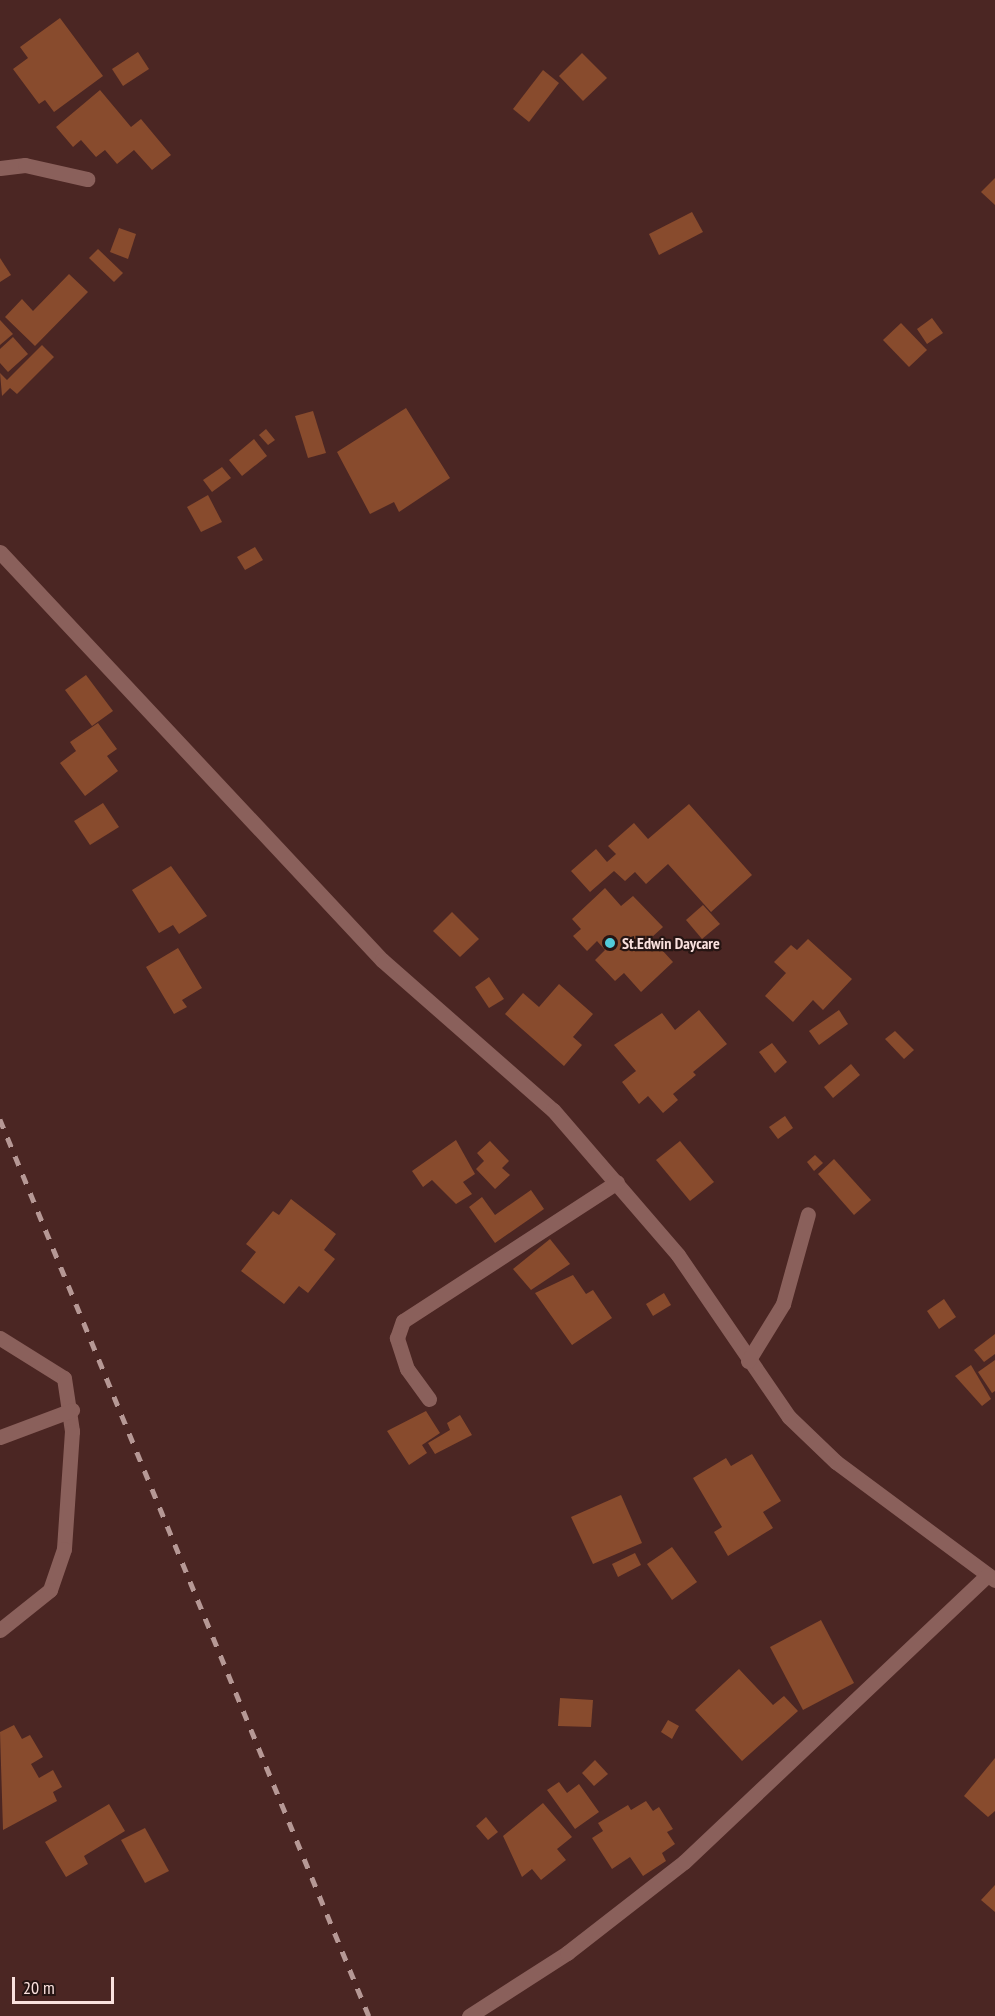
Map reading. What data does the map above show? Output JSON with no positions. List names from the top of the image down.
{
  "places": ["St.Edwin Daycare"],
  "scale_bar": "20 m"
}
